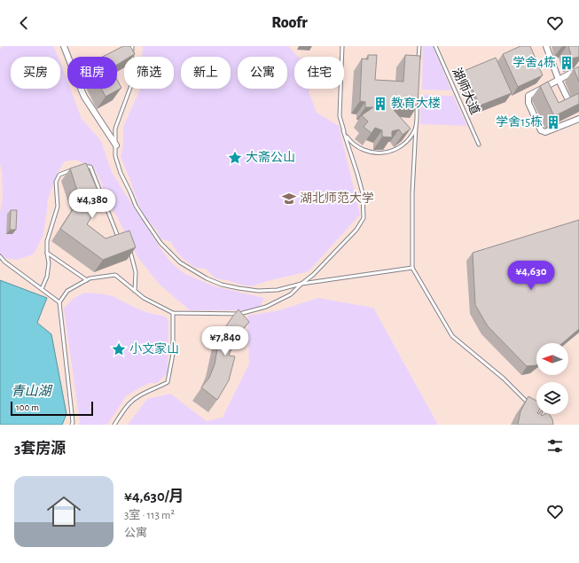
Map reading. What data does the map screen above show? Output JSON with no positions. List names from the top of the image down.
{
  "streets": {
    "lane": ["湖师大道"]
  },
  "water": ["青山湖"],
  "places": {
    "building": ["学舍4栋", "教育大楼", "学舍15栋"],
    "place": ["大斋公山", "小文家山"],
    "school or university": ["湖北师范大学"]
  },
  "scale_bar": "100 m",
  "north": "left",
  "page": {
    "header": "Roofr",
    "chip": [
      "买房",
      "租房",
      "筛选",
      "新上",
      "公寓",
      "住宅"
    ],
    "price": ["¥4,380", "¥4,630", "¥7,840"],
    "scale": "100 m",
    "heading": "3套房源",
    "list": [
      {
        "name": "¥4,630/月",
        "note": "3室 · 113 m² · 公寓"
      }
    ]
  }
}
